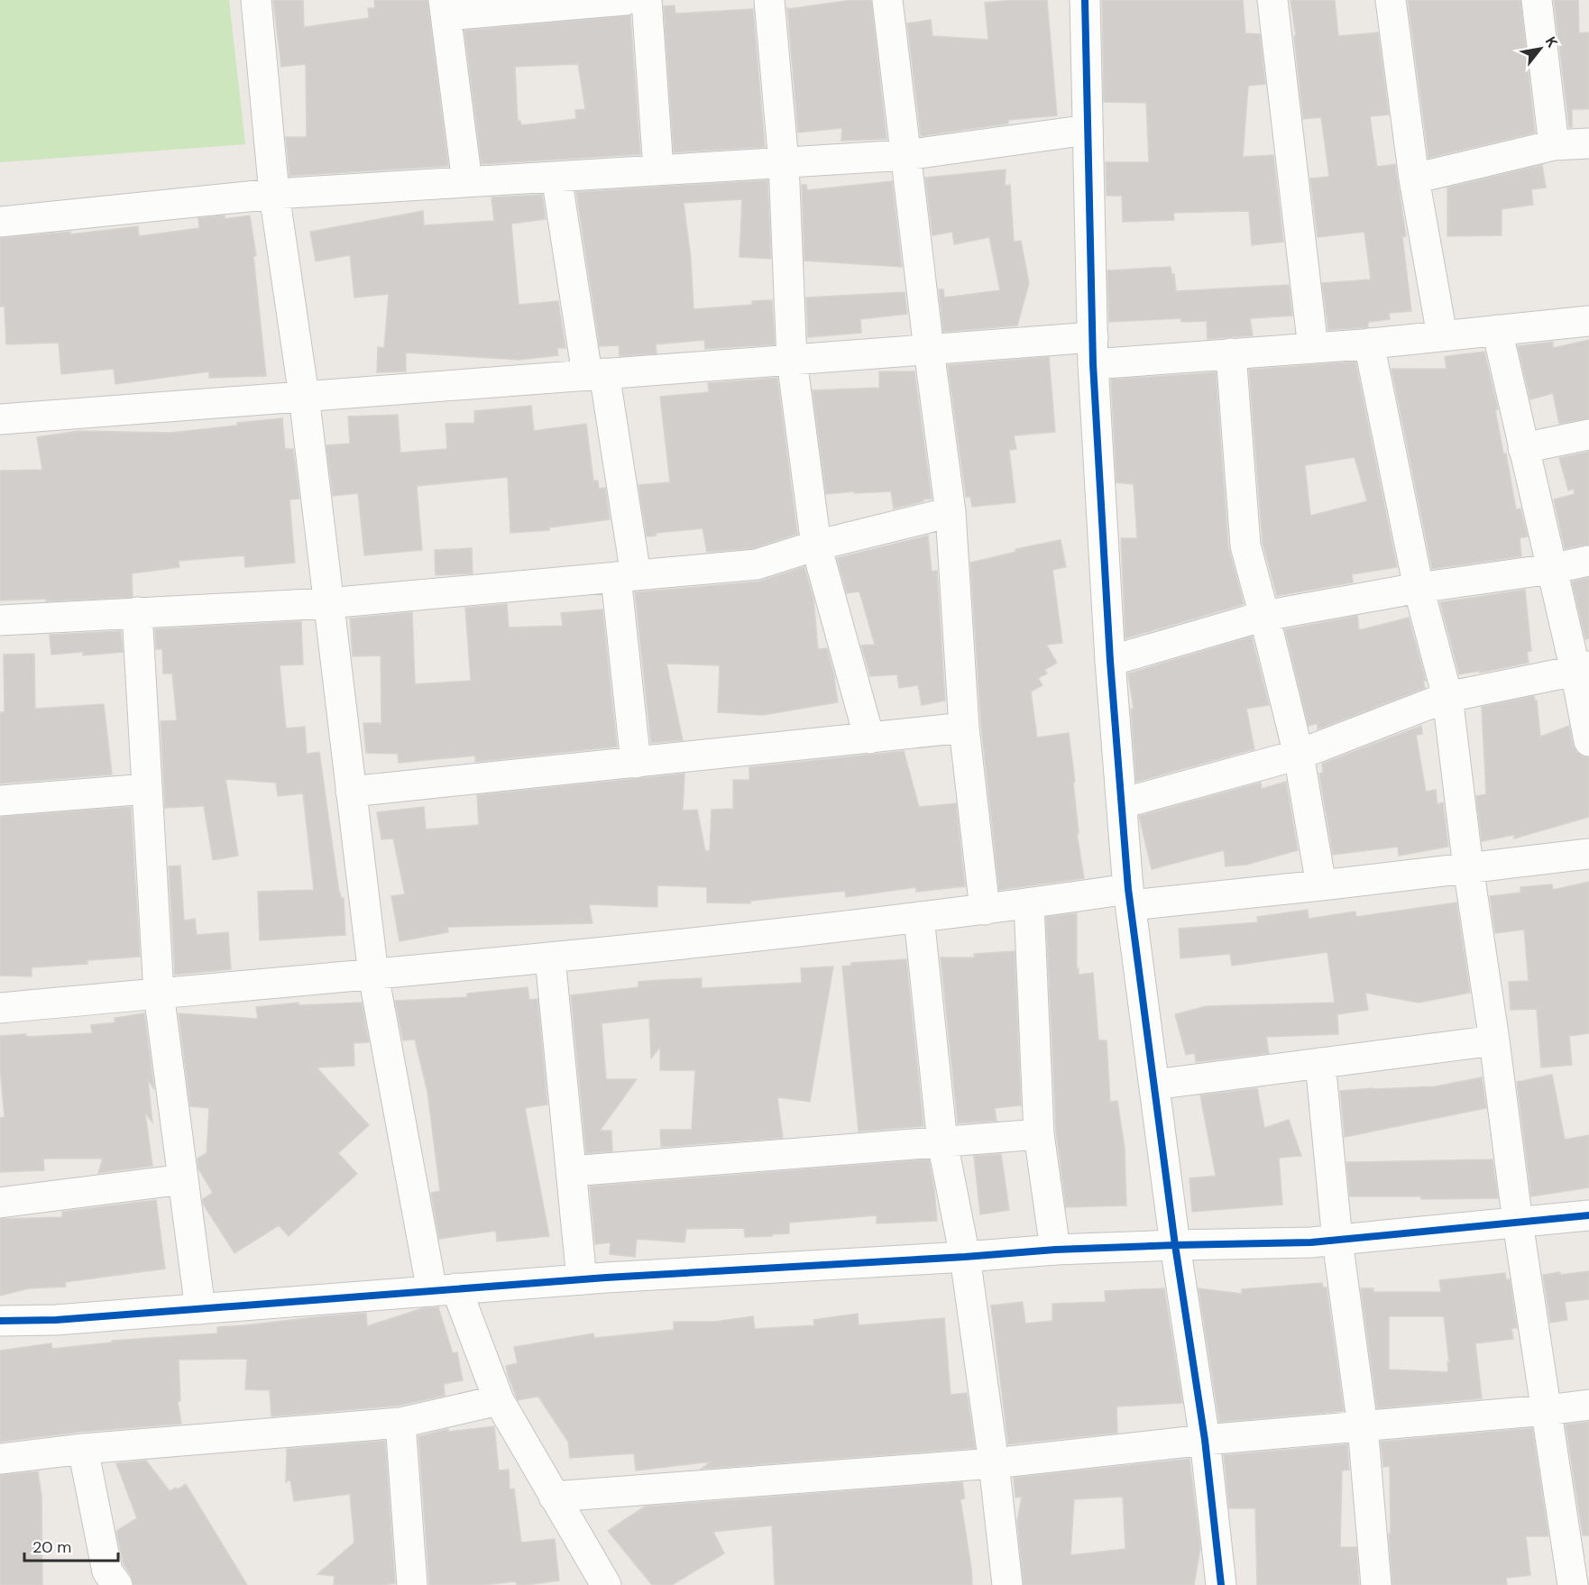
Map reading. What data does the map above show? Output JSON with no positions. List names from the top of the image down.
{
  "scale_bar": "20 m",
  "north": "top right"
}
